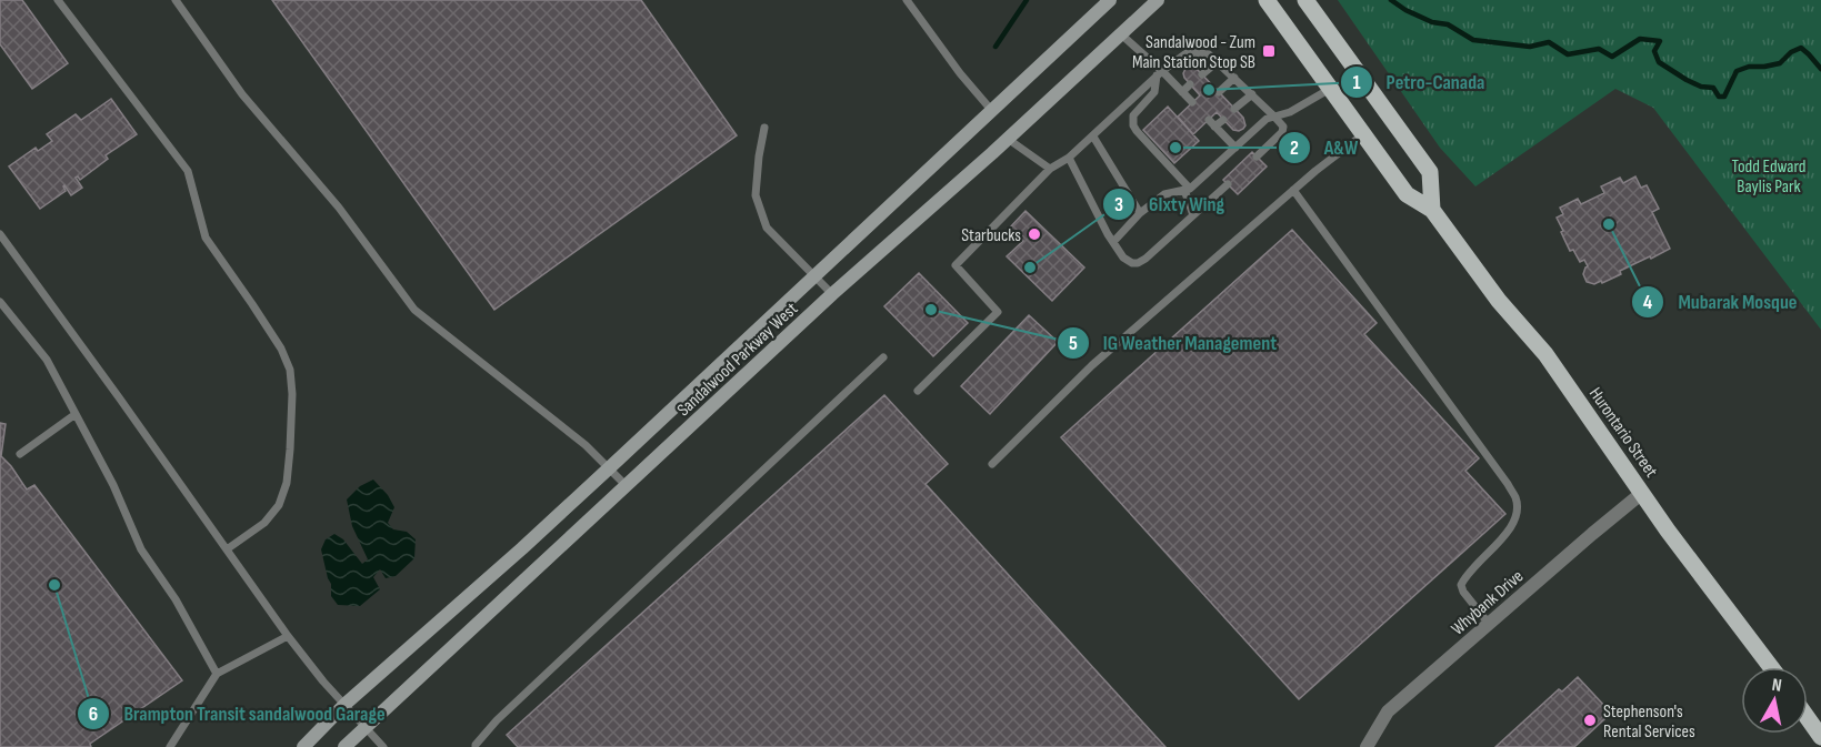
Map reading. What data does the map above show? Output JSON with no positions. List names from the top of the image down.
{
  "streets": {
    "main road": ["Sandalwood Parkway West", "Hurontario Street"],
    "street": ["Whybank Drive"]
  },
  "crossings": [
    ["Hurontario Street", "Whybank Drive"]
  ],
  "parks": ["Todd Edward Baylis Park"],
  "places": {
    "transit": ["Sandalwood - Zum Main Station Stop SB"],
    "other": [
      "Petro-Canada",
      "A&W",
      "Mubarak Mosque",
      "Starbucks",
      "6Ixty Wing",
      "IG Weather Management",
      "Brampton Transit sandalwood Garage",
      "Stephenson's Rental Services"
    ]
  },
  "north": "top"
}
